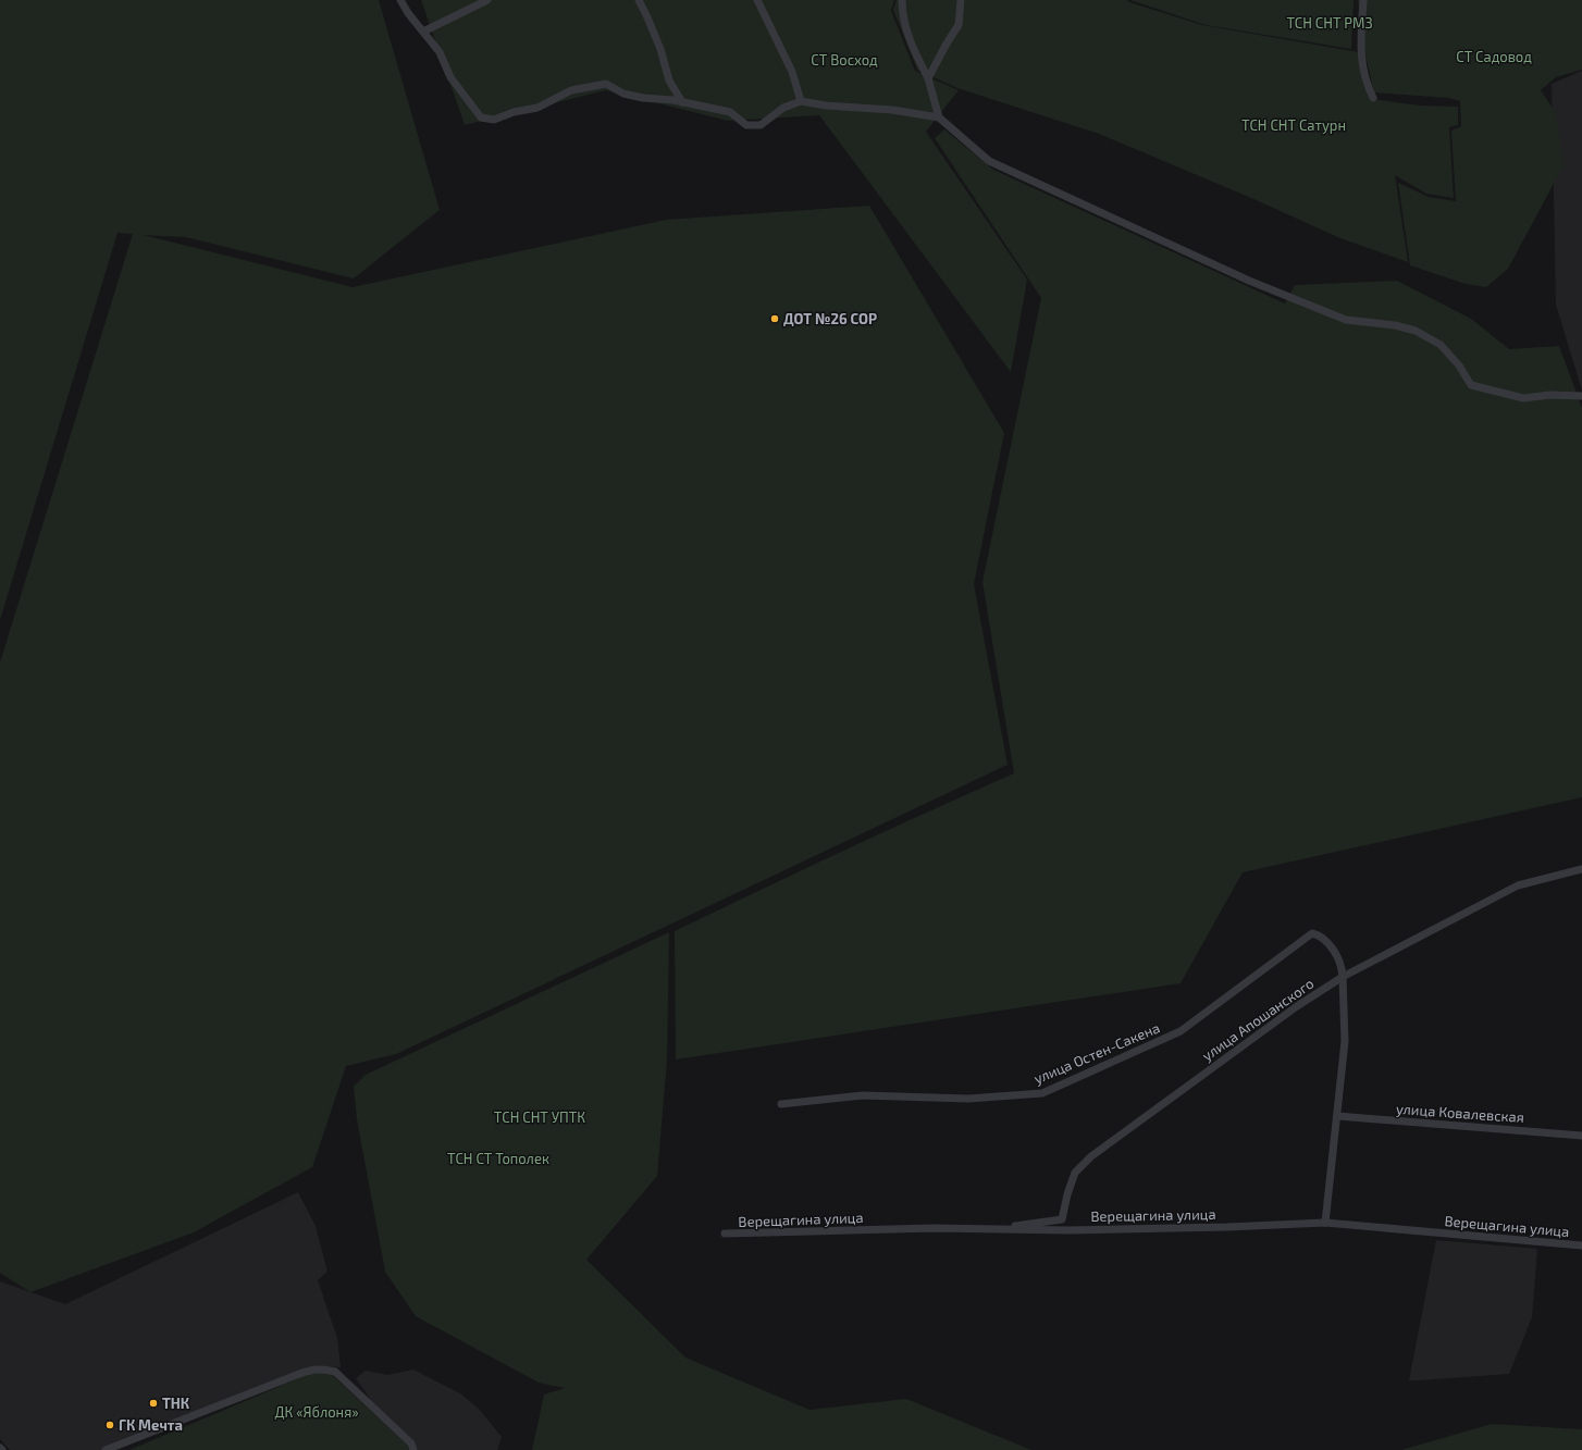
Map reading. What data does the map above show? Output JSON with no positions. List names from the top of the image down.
{
  "streets": {
    "street": [
      "улица Апошанского",
      "улица Остен-Сакена",
      "улица Ковалевская",
      "Верещагина улица"
    ]
  },
  "crossings": [
    ["улица Апошанского", "улица Остен-Сакена"],
    ["улица Апошанского", "Верещагина улица"]
  ],
  "parks": [
    "ТСН СНТ РМЗ",
    "СТ Садовод",
    "СТ Восход",
    "ТСН СНТ Сатурн",
    "ТСН СНТ УПТК",
    "ТСН СТ Тополек",
    "ДК «Яблоня»"
  ],
  "places": ["ДОТ №26 СОР", "ТНК", "ГК Мечта"]
}
